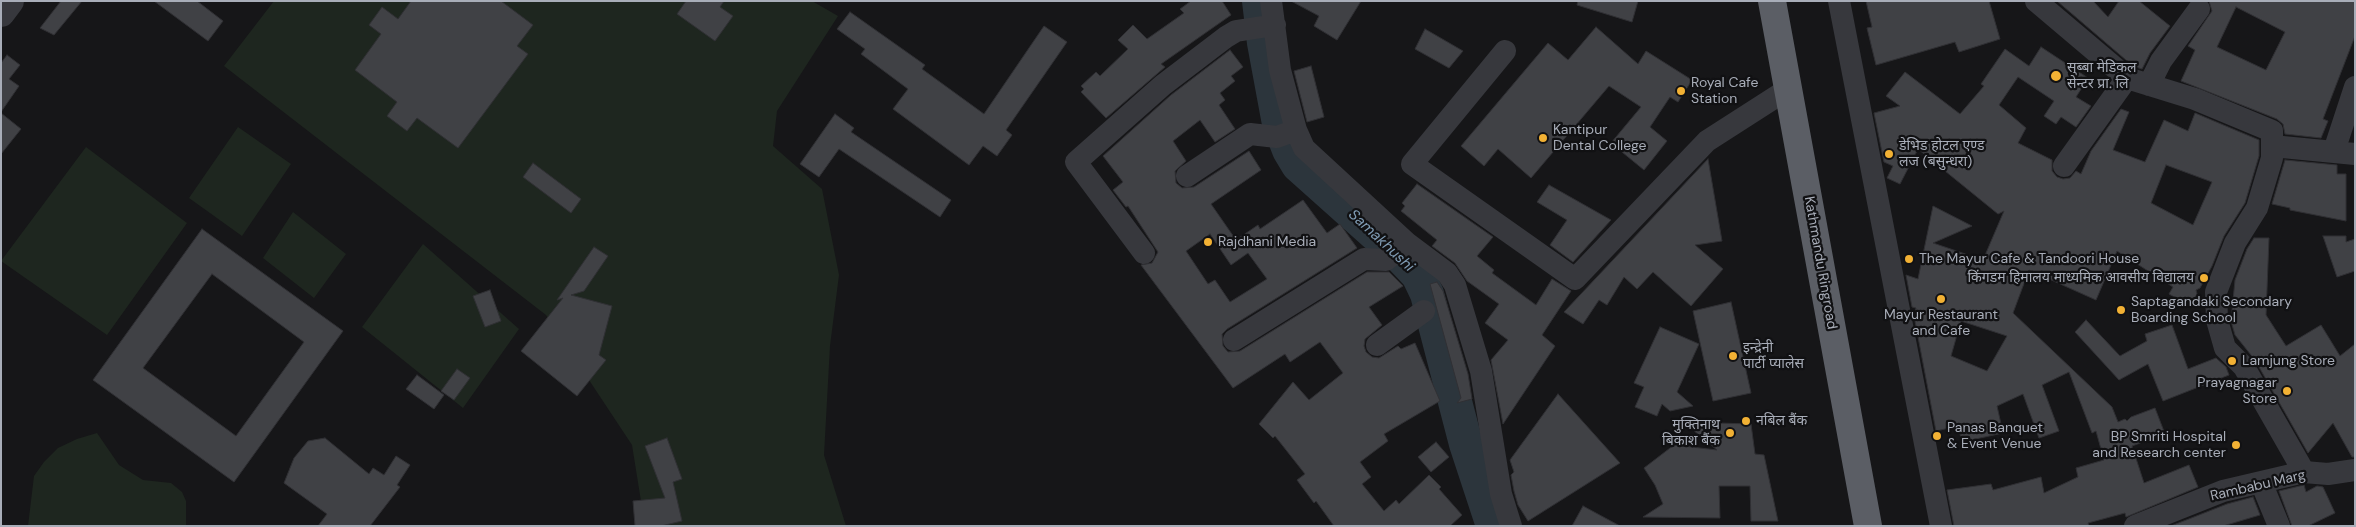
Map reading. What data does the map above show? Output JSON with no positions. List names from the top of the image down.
{
  "streets": {
    "highway": ["Kathmandu Ringroad"],
    "street": ["Rambabu Marg"]
  },
  "water": ["Samakhushi"],
  "places": [
    "सुब्बा मेडिकल सेन्टर प्रा. लि",
    "Royal Cafe Station",
    "Kantipur Dental College",
    "डेभिड होटल एण्ड लज (बसुन्धरा)",
    "Rajdhani Media",
    "The Mayur Cafe & Tandoori House",
    "किंगडम हिमालय माध्यमिक आवसीय विद्यालय",
    "Mayur Restaurant and Cafe",
    "Saptagandaki Secondary Boarding School",
    "इन्द्रेनी पार्टी प्यालेस",
    "Lamjung Store",
    "Prayagnagar Store",
    "नबिल बैंक",
    "मुक्तिनाथ बिकाश बैंक",
    "Panas Banquet & Event Venue",
    "BP Smriti Hospital and Research center"
  ]
}
